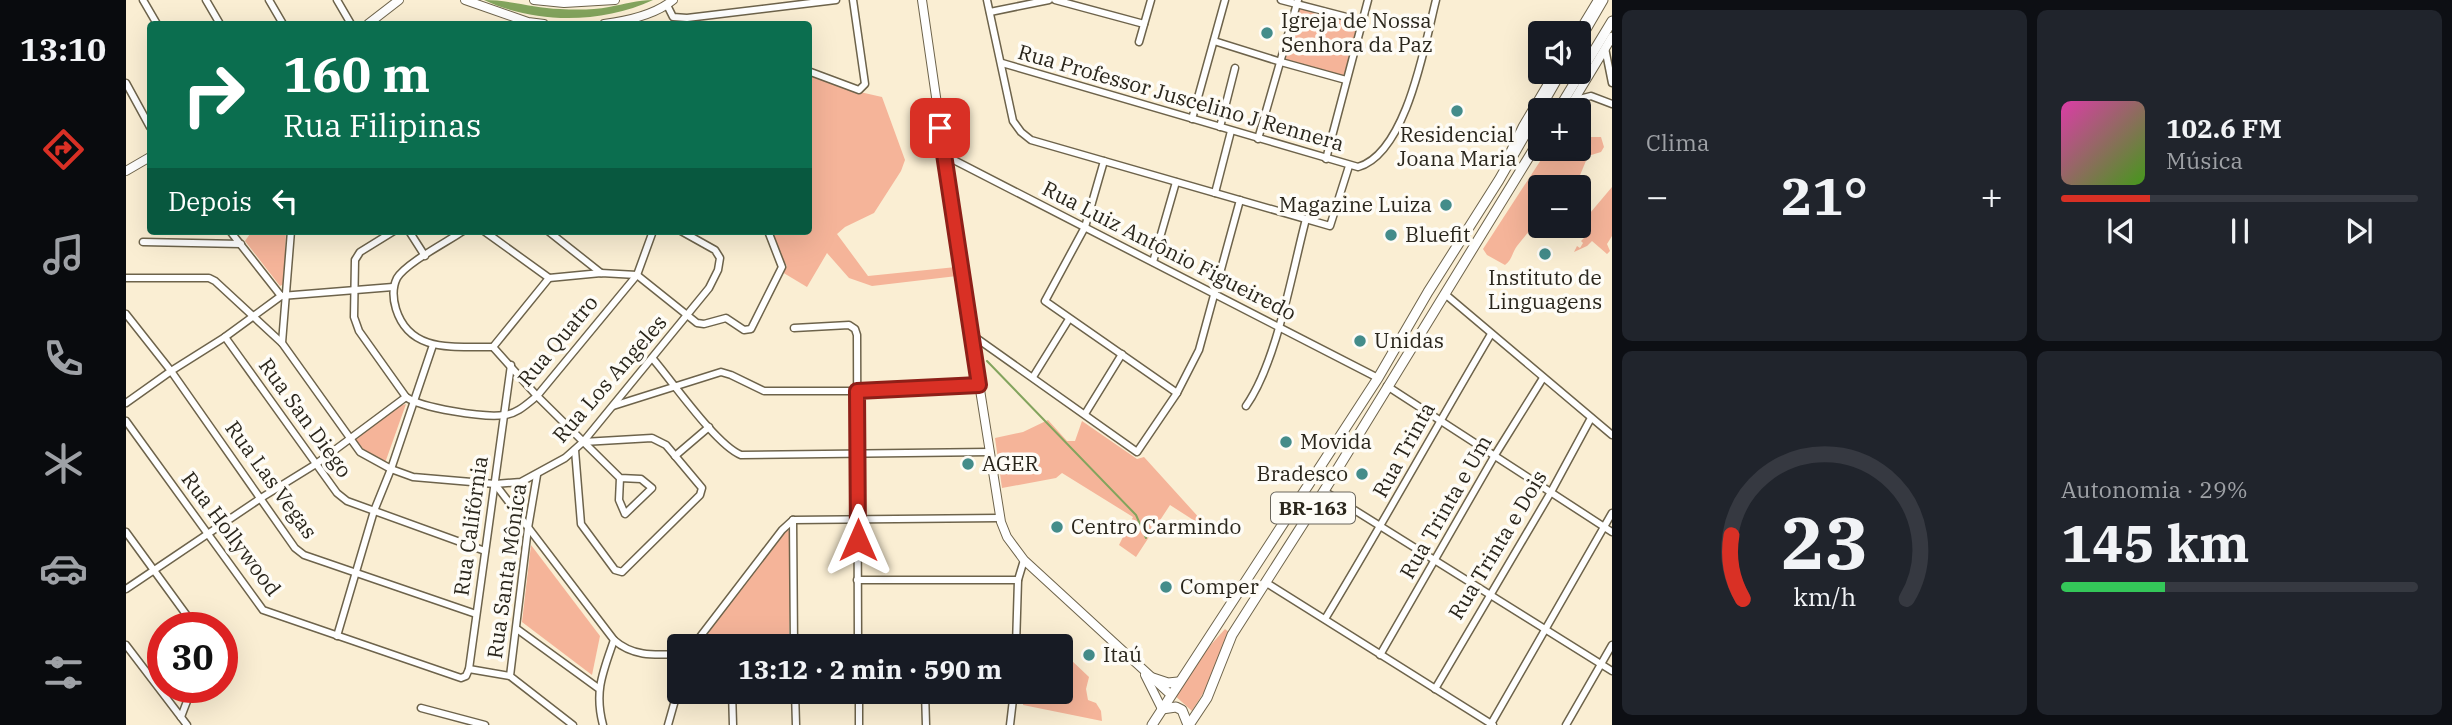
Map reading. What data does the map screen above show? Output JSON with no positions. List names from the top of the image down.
{
  "streets": {
    "highway": ["BR-163"],
    "street": [
      "Rua Professor Juscelino J Rennera",
      "Rua Luiz Antônio Figueiredo",
      "Rua Quatro",
      "Rua Los Angeles",
      "Rua San Diego",
      "Rua Trinta",
      "Rua Las Vegas",
      "Rua Trinta e Um",
      "Rua Califórnia",
      "Rua Hollywood",
      "Rua Trinta e Dois",
      "Rua Santa Mônica"
    ]
  },
  "crossings": [
    ["Rua Luiz Antônio Figueiredo", "BR-163"],
    ["Rua Quatro", "Rua Califórnia"],
    ["Rua Los Angeles", "Rua Califórnia"],
    ["Rua Los Angeles", "Rua Santa Mônica"],
    ["Rua San Diego", "Rua Califórnia"],
    ["Rua Las Vegas", "Rua Califórnia"],
    ["Rua Califórnia", "Rua Hollywood"]
  ],
  "places": [
    "Igreja de Nossa Senhora da Paz",
    "Residencial Joana Maria",
    "Magazine Luiza",
    "Bluefit",
    "Instituto de Linguagens",
    "Unidas",
    "Movida",
    "AGER",
    "Bradesco",
    "Centro Carmindo",
    "Comper",
    "Itaú"
  ],
  "page": {
    "tabs": "13:10",
    "tile": [
      "Clima",
      ["Autonomia · 29%", "145 km"]
    ],
    "map_buttons": ["+", "−"],
    "turn": ["160 m", "Rua Filipinas"],
    "song": ["102.6 FM", "Música"],
    "heat": ["−", "21°", "+"],
    "then": "Depois",
    "limit": "30",
    "trip": "13:12 · 2 min · 590 m",
    "gauge": ["23", "km/h"]
  }
}
